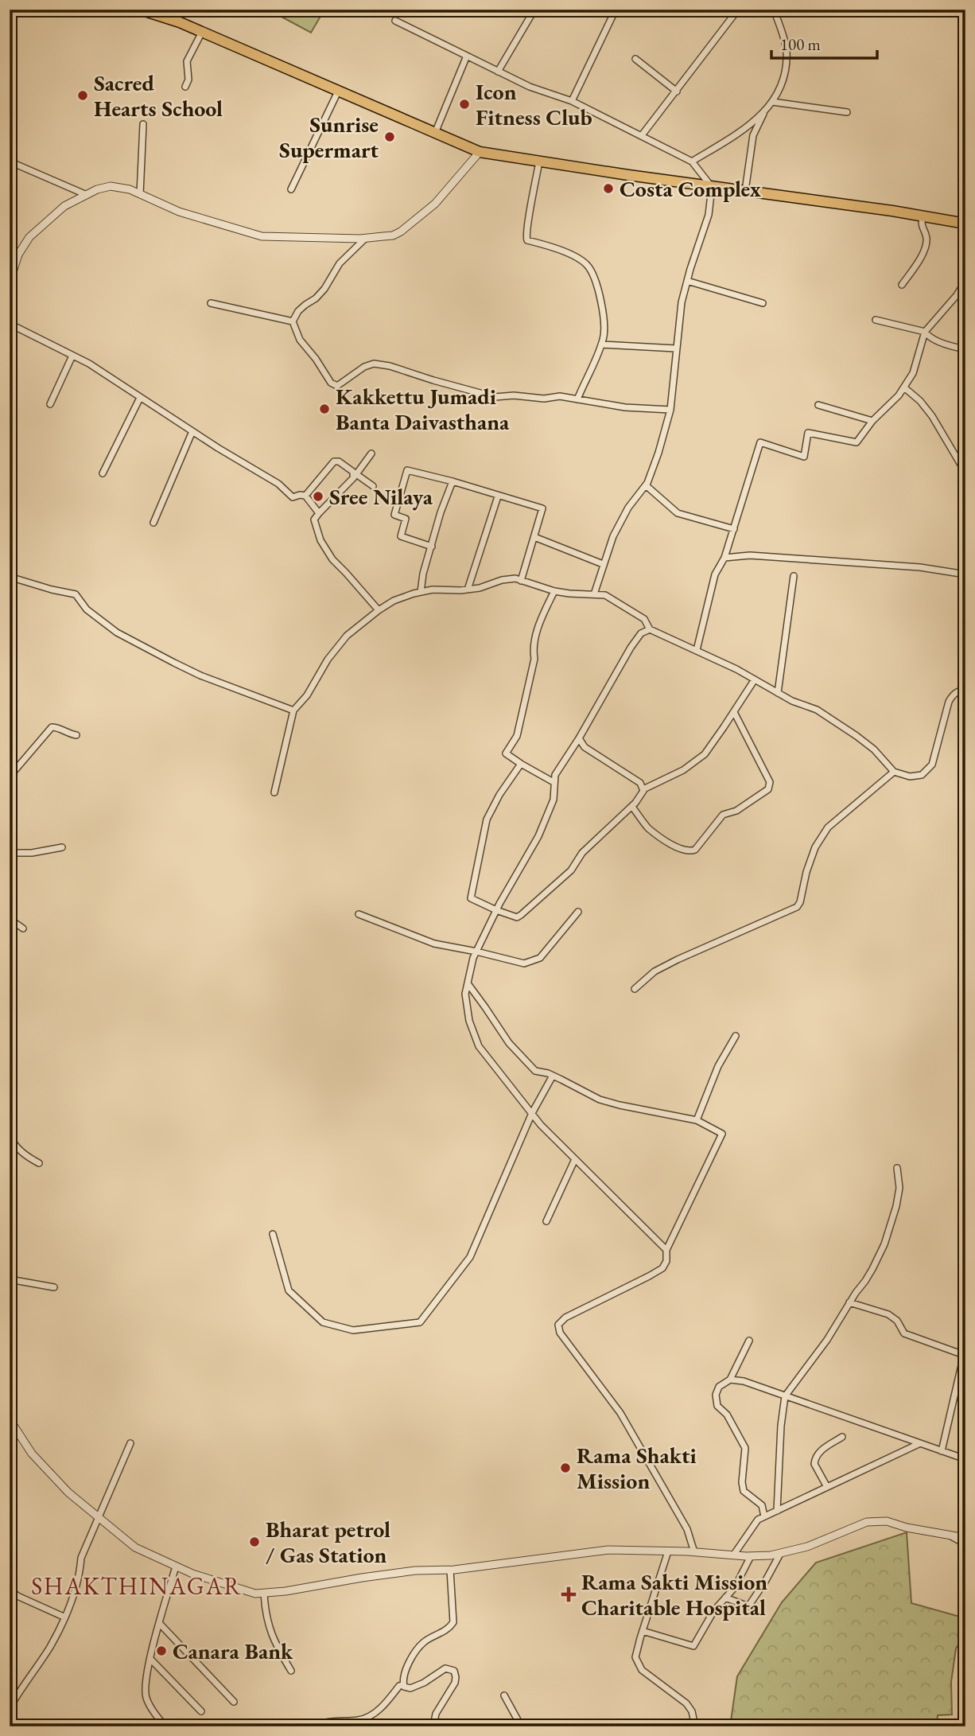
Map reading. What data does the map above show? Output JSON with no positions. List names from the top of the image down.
{
  "districts": ["SHAKTHINAGAR"],
  "places": {
    "other": [
      "Sacred Hearts School",
      "Icon Fitness Club",
      "Sunrise Supermart",
      "Costa Complex",
      "Kakkettu Jumadi Banta Daivasthana",
      "Sree Nilaya",
      "Rama Shakti Mission",
      "Bharat petrol / Gas Station",
      "Canara Bank"
    ],
    "health": ["Rama Sakti Mission Charitable Hospital"]
  },
  "scale_bar": "100 m"
}
